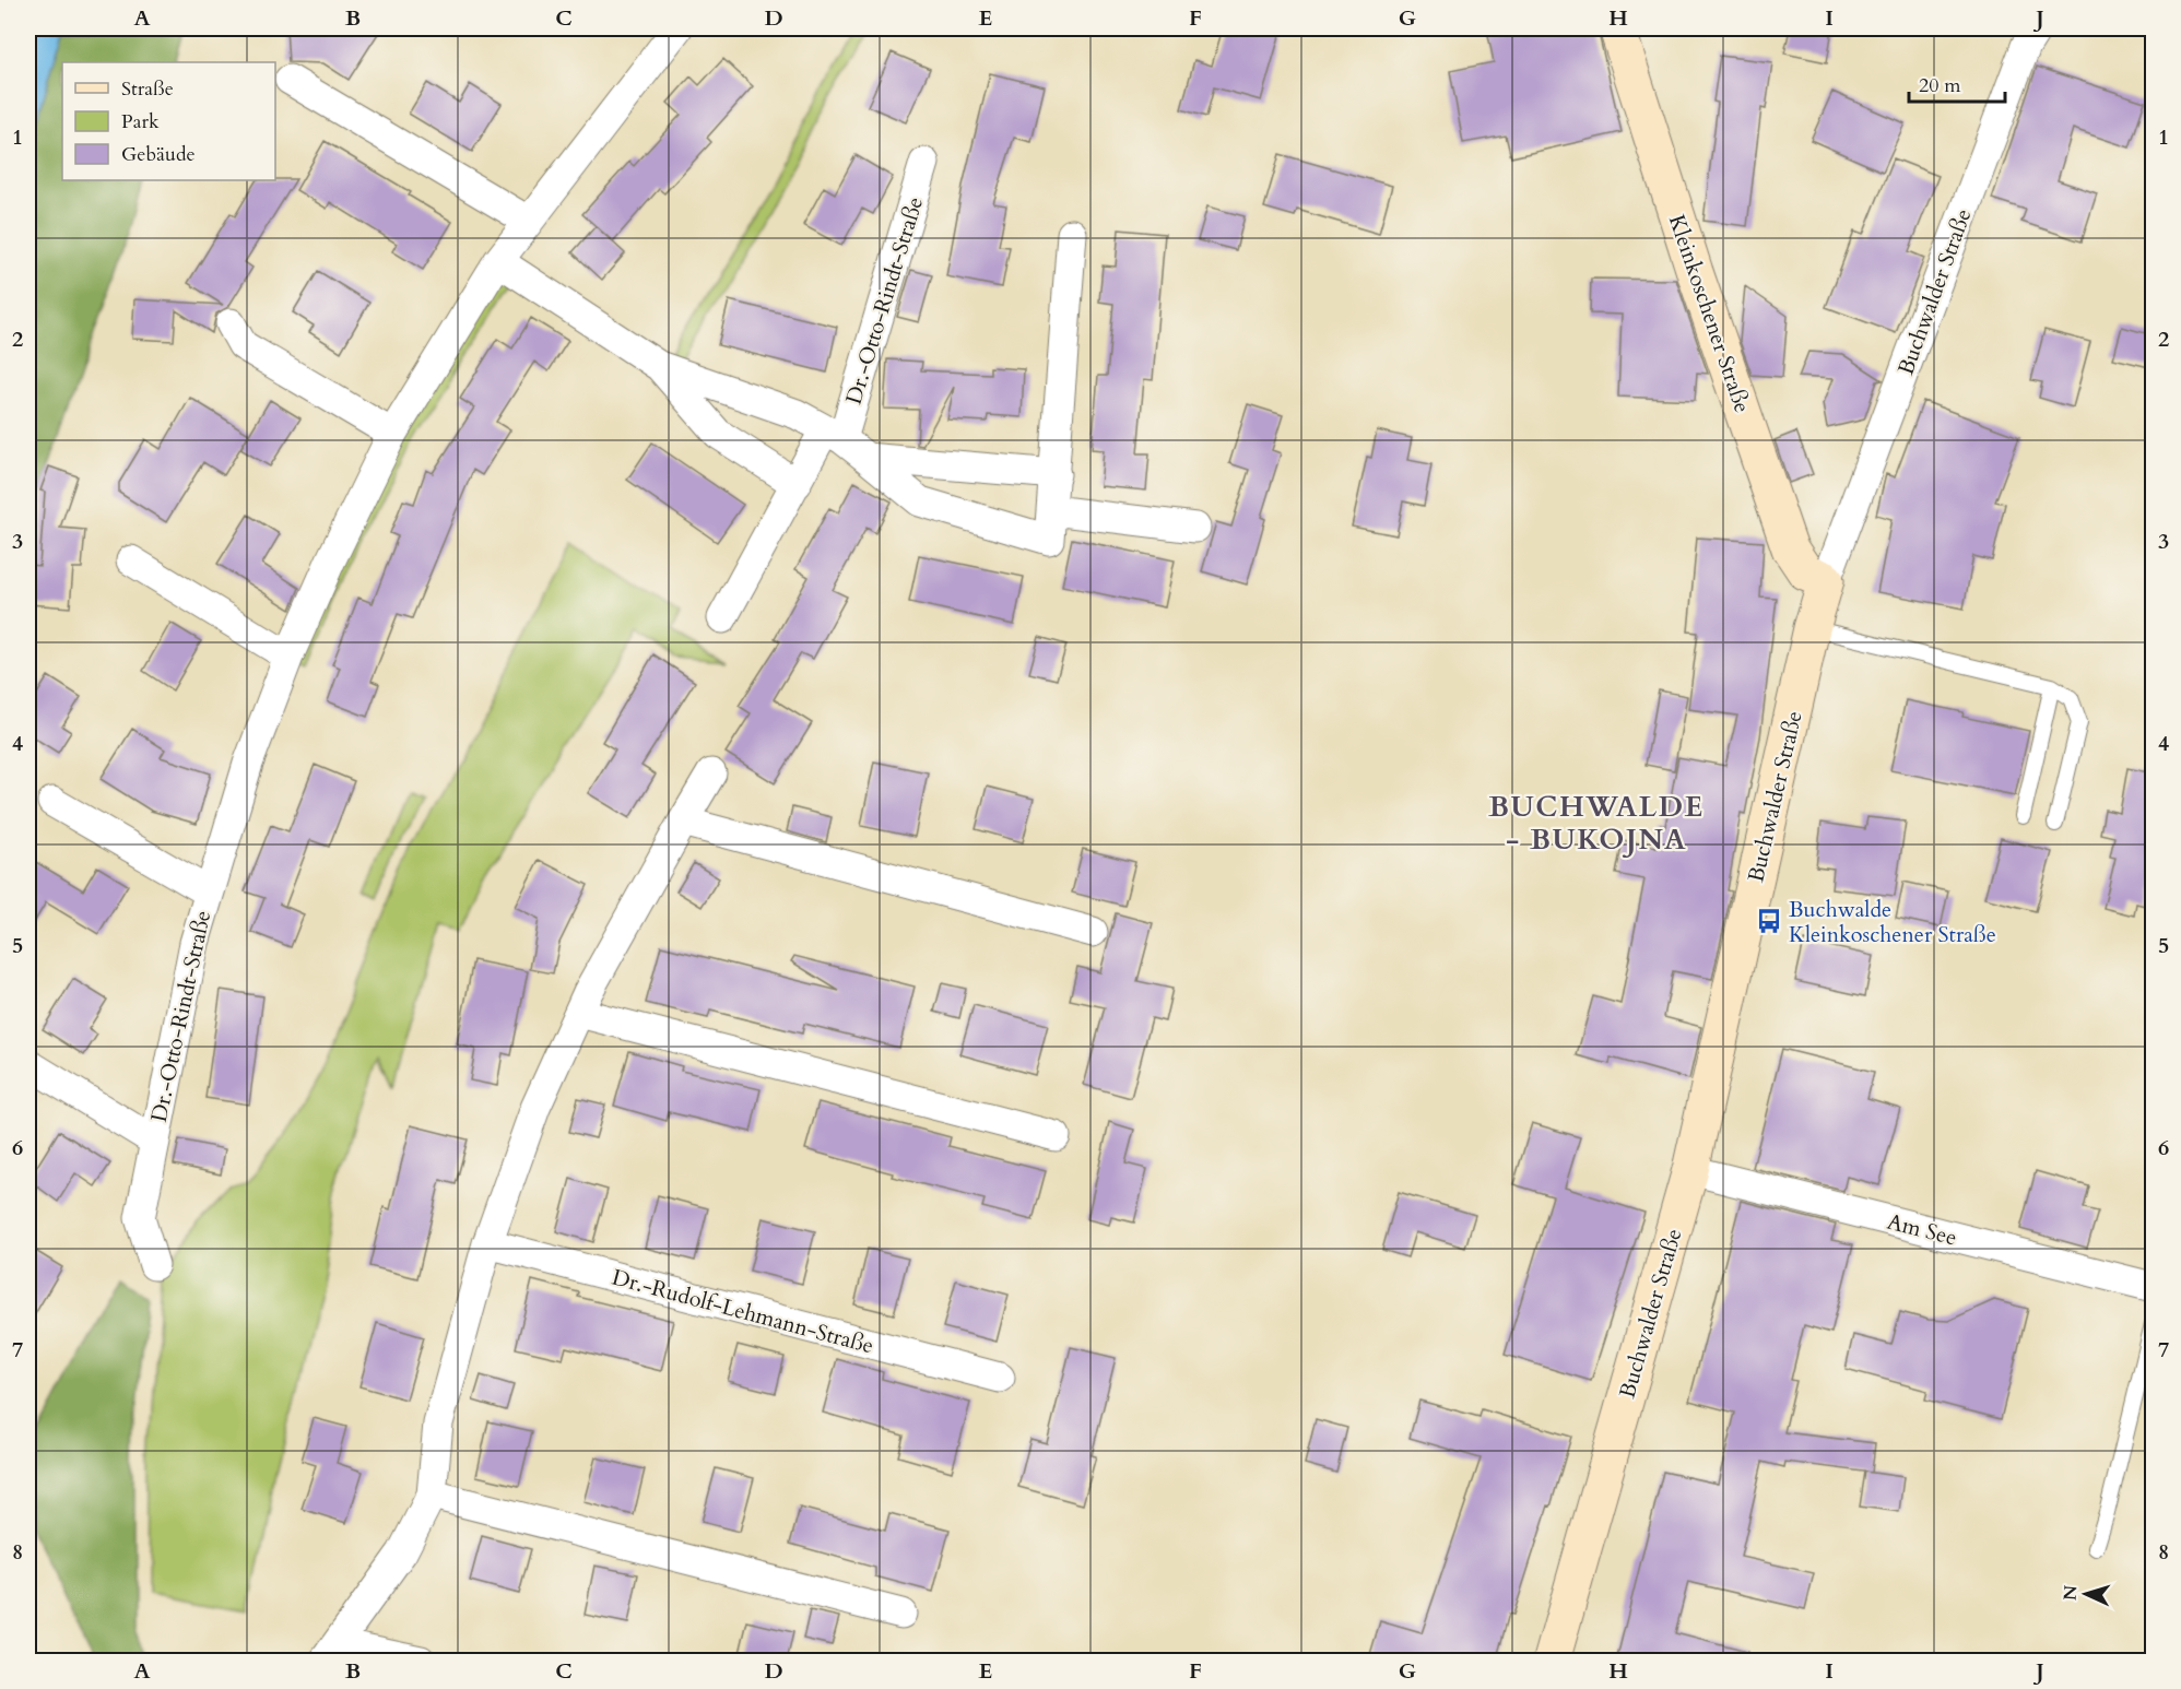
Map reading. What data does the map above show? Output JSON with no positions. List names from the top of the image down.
{
  "streets": {
    "street": [
      "Buchwalder Straße",
      "Dr.-Otto-Rindt-Straße",
      "Kleinkoschener Straße",
      "Am See",
      "Dr.-Rudolf-Lehmann-Straße"
    ]
  },
  "crossings": [
    ["Buchwalder Straße", "Kleinkoschener Straße"],
    ["Buchwalder Straße", "Am See"]
  ],
  "districts": ["BUCHWALDE - BUKOJNA"],
  "places": {
    "bus stop": ["Buchwalde Kleinkoschener Straße"]
  },
  "legend": ["Straße", "Park", "Gebäude"],
  "scale_bar": "20 m",
  "north": "left",
  "grid": {
    "columns": [
      "A",
      "B",
      "C",
      "D",
      "E",
      "F",
      "G",
      "H",
      "I",
      "J"
    ],
    "rows": [
      "1",
      "2",
      "3",
      "4",
      "5",
      "6",
      "7",
      "8"
    ]
  }
}
